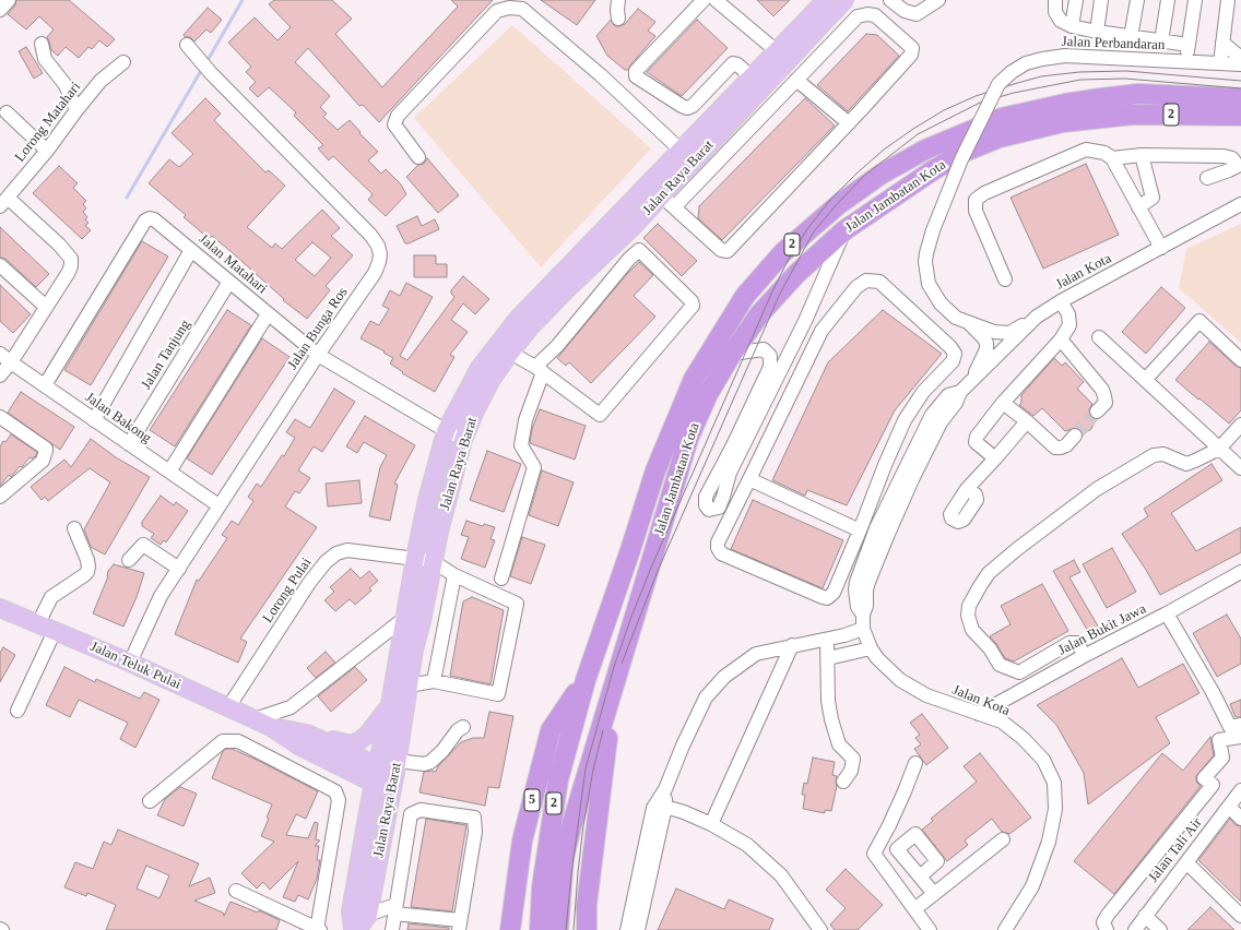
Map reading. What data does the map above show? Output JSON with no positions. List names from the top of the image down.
{
  "streets": {
    "highway": ["2", "Jalan Jambatan Kota", "5"],
    "main road": ["Jalan Raya Barat", "Jalan Teluk Pulai"],
    "street": [
      "Jalan Perbandaran",
      "Lorong Matahari",
      "Jalan Matahari",
      "Jalan Kota",
      "Jalan Bunga Ros",
      "Jalan Tanjung",
      "Jalan Bakong",
      "Lorong Pulai",
      "Jalan Bukit Jawa",
      "Jalan Tali Air"
    ]
  },
  "crossings": [
    ["Jalan Perbandaran", "Jalan Kota"],
    ["2", "Jalan Jambatan Kota"],
    ["2", "5"],
    ["Jalan Raya Barat", "Jalan Matahari"],
    ["Jalan Raya Barat", "Lorong Pulai"],
    ["Jalan Raya Barat", "Jalan Teluk Pulai"],
    ["Jalan Jambatan Kota", "5"],
    ["Jalan Matahari", "Jalan Bunga Ros"],
    ["Jalan Matahari", "Jalan Tanjung"],
    ["Jalan Matahari", "Jalan Bakong"],
    ["Jalan Kota", "Jalan Bukit Jawa"],
    ["Jalan Bunga Ros", "Jalan Bakong"],
    ["Jalan Bunga Ros", "Jalan Teluk Pulai"],
    ["Jalan Tanjung", "Jalan Bakong"],
    ["Lorong Pulai", "Jalan Teluk Pulai"]
  ]
}
